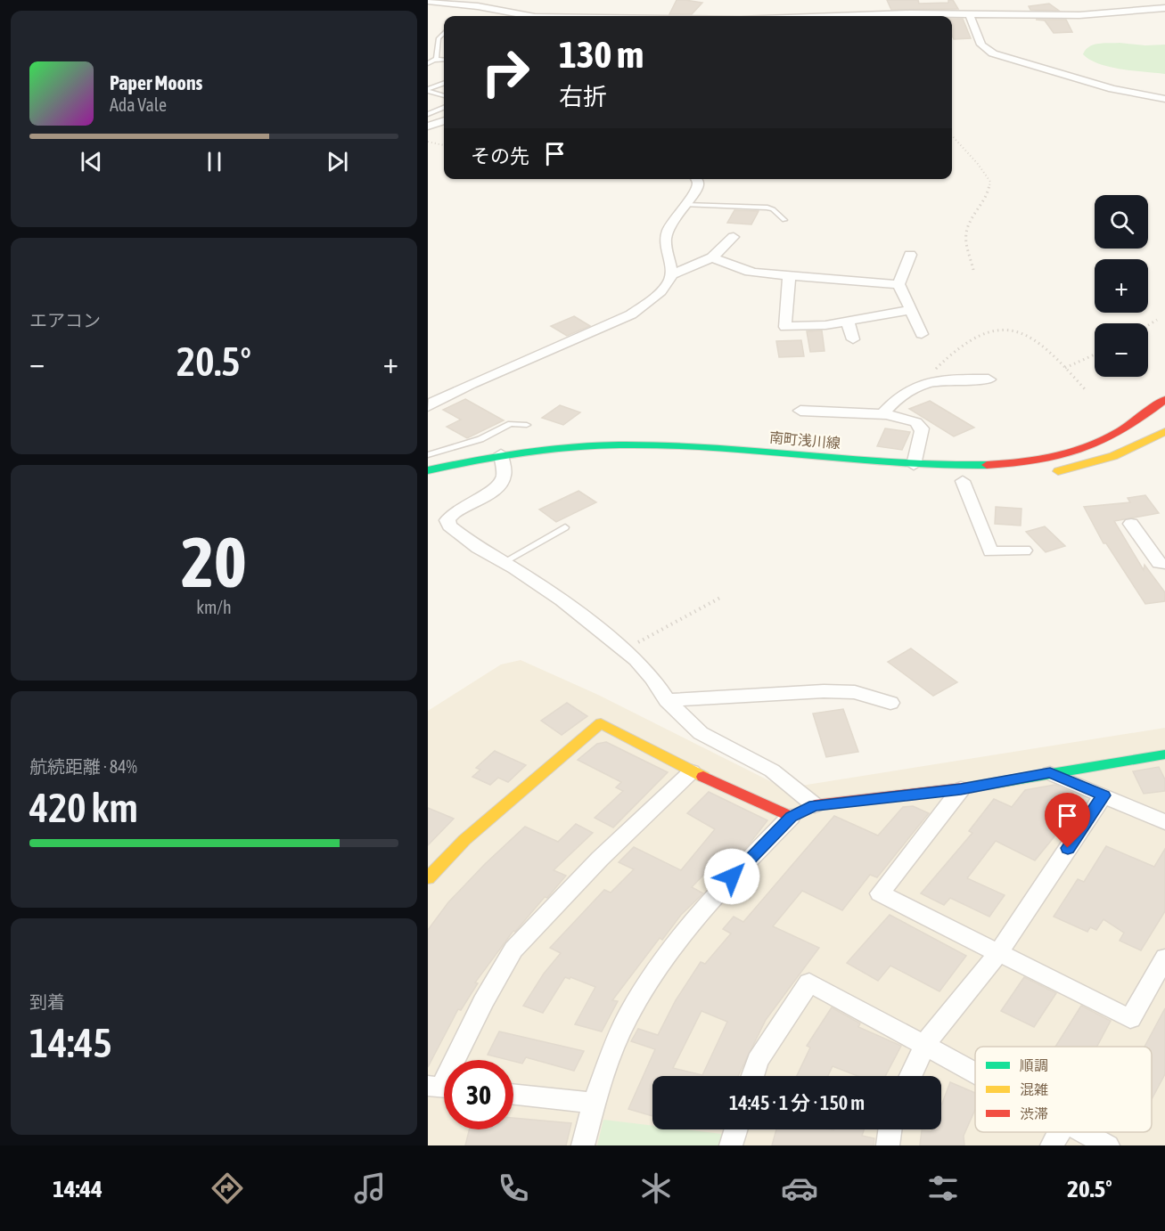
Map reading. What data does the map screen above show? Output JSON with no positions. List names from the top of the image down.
{
  "streets": {
    "street": ["南町浅川線"]
  },
  "legend": ["順調", "混雑", "渋滞"],
  "page": {
    "turn": ["130 m", "右折"],
    "song": ["Paper Moons", "Ada Vale"],
    "then": "その先",
    "map_buttons": ["+", "−"],
    "tile": [
      "エアコン",
      ["20", "km/h"],
      ["航続距離 · 84%", "420 km"],
      ["到着", "14:45"]
    ],
    "heat": ["−", "20.5°", "+"],
    "limit": "30",
    "trip": "14:45 · 1 分 · 150 m",
    "tabs": ["14:44", "20.5°"]
  }
}
